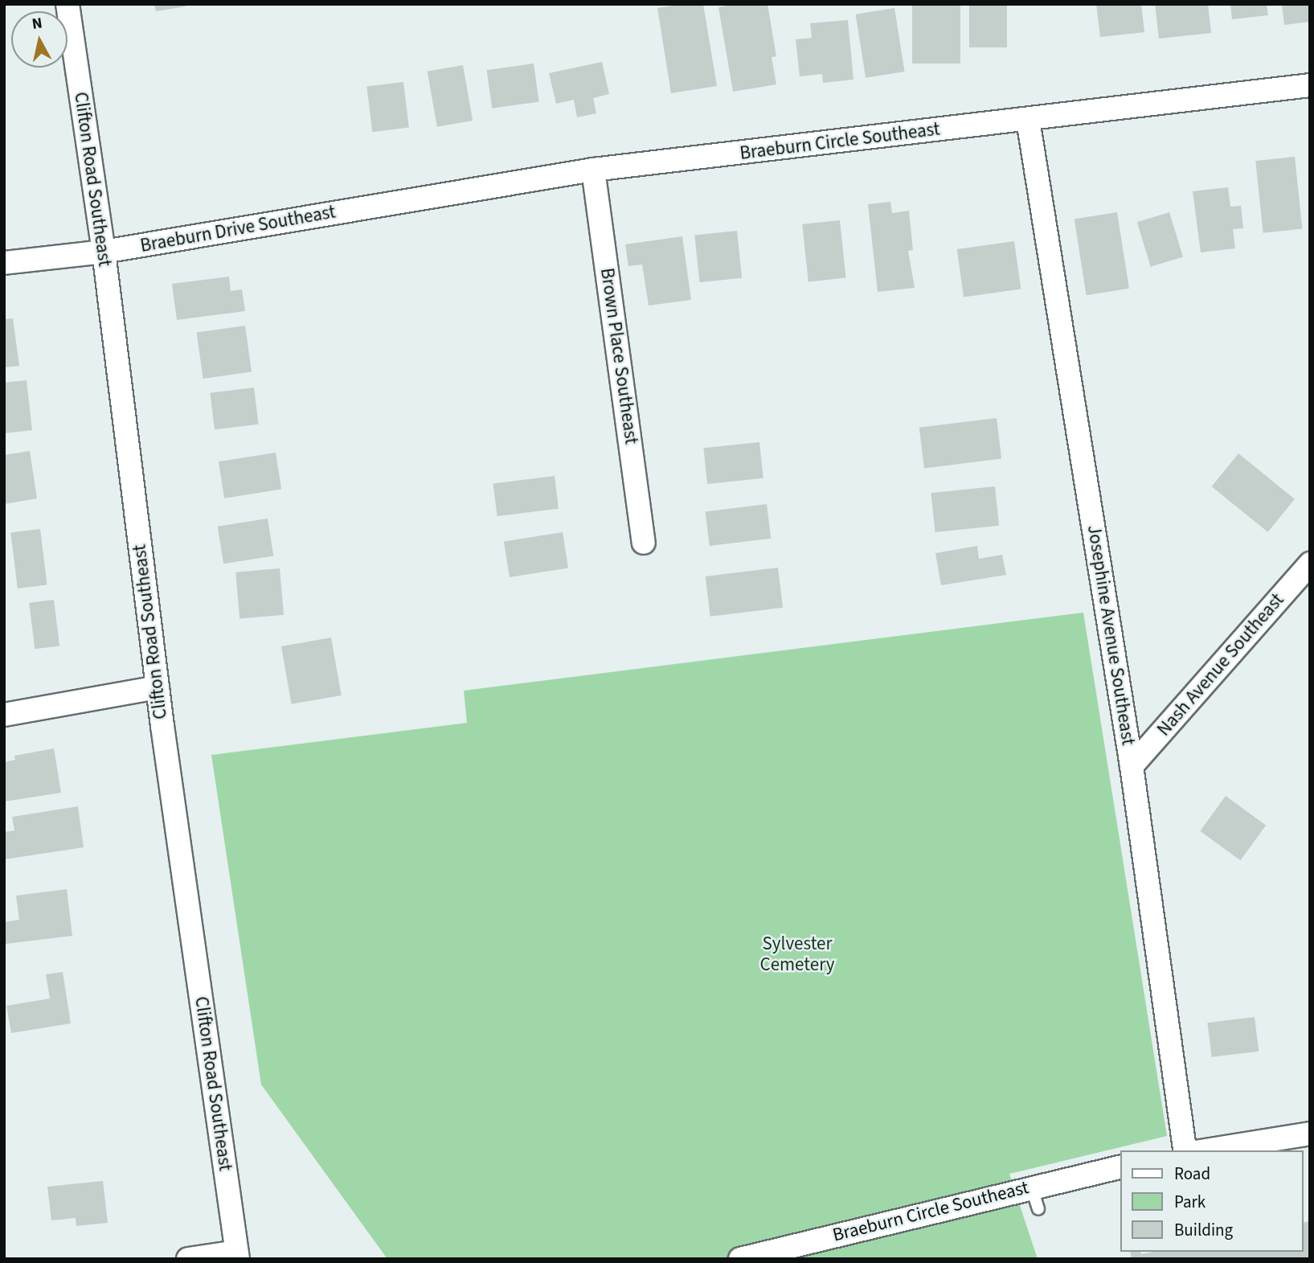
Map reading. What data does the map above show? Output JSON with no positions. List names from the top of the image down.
{
  "streets": {
    "street": [
      "Braeburn Circle Southeast",
      "Clifton Road Southeast",
      "Braeburn Drive Southeast",
      "Brown Place Southeast",
      "Josephine Avenue Southeast",
      "Nash Avenue Southeast"
    ]
  },
  "crossings": [
    ["Braeburn Circle Southeast", "Braeburn Drive Southeast"],
    ["Braeburn Circle Southeast", "Brown Place Southeast"],
    ["Braeburn Circle Southeast", "Josephine Avenue Southeast"],
    ["Clifton Road Southeast", "Braeburn Drive Southeast"],
    ["Josephine Avenue Southeast", "Nash Avenue Southeast"]
  ],
  "parks": ["Sylvester Cemetery"],
  "legend": ["Road", "Park", "Building"],
  "north": "top"
}
